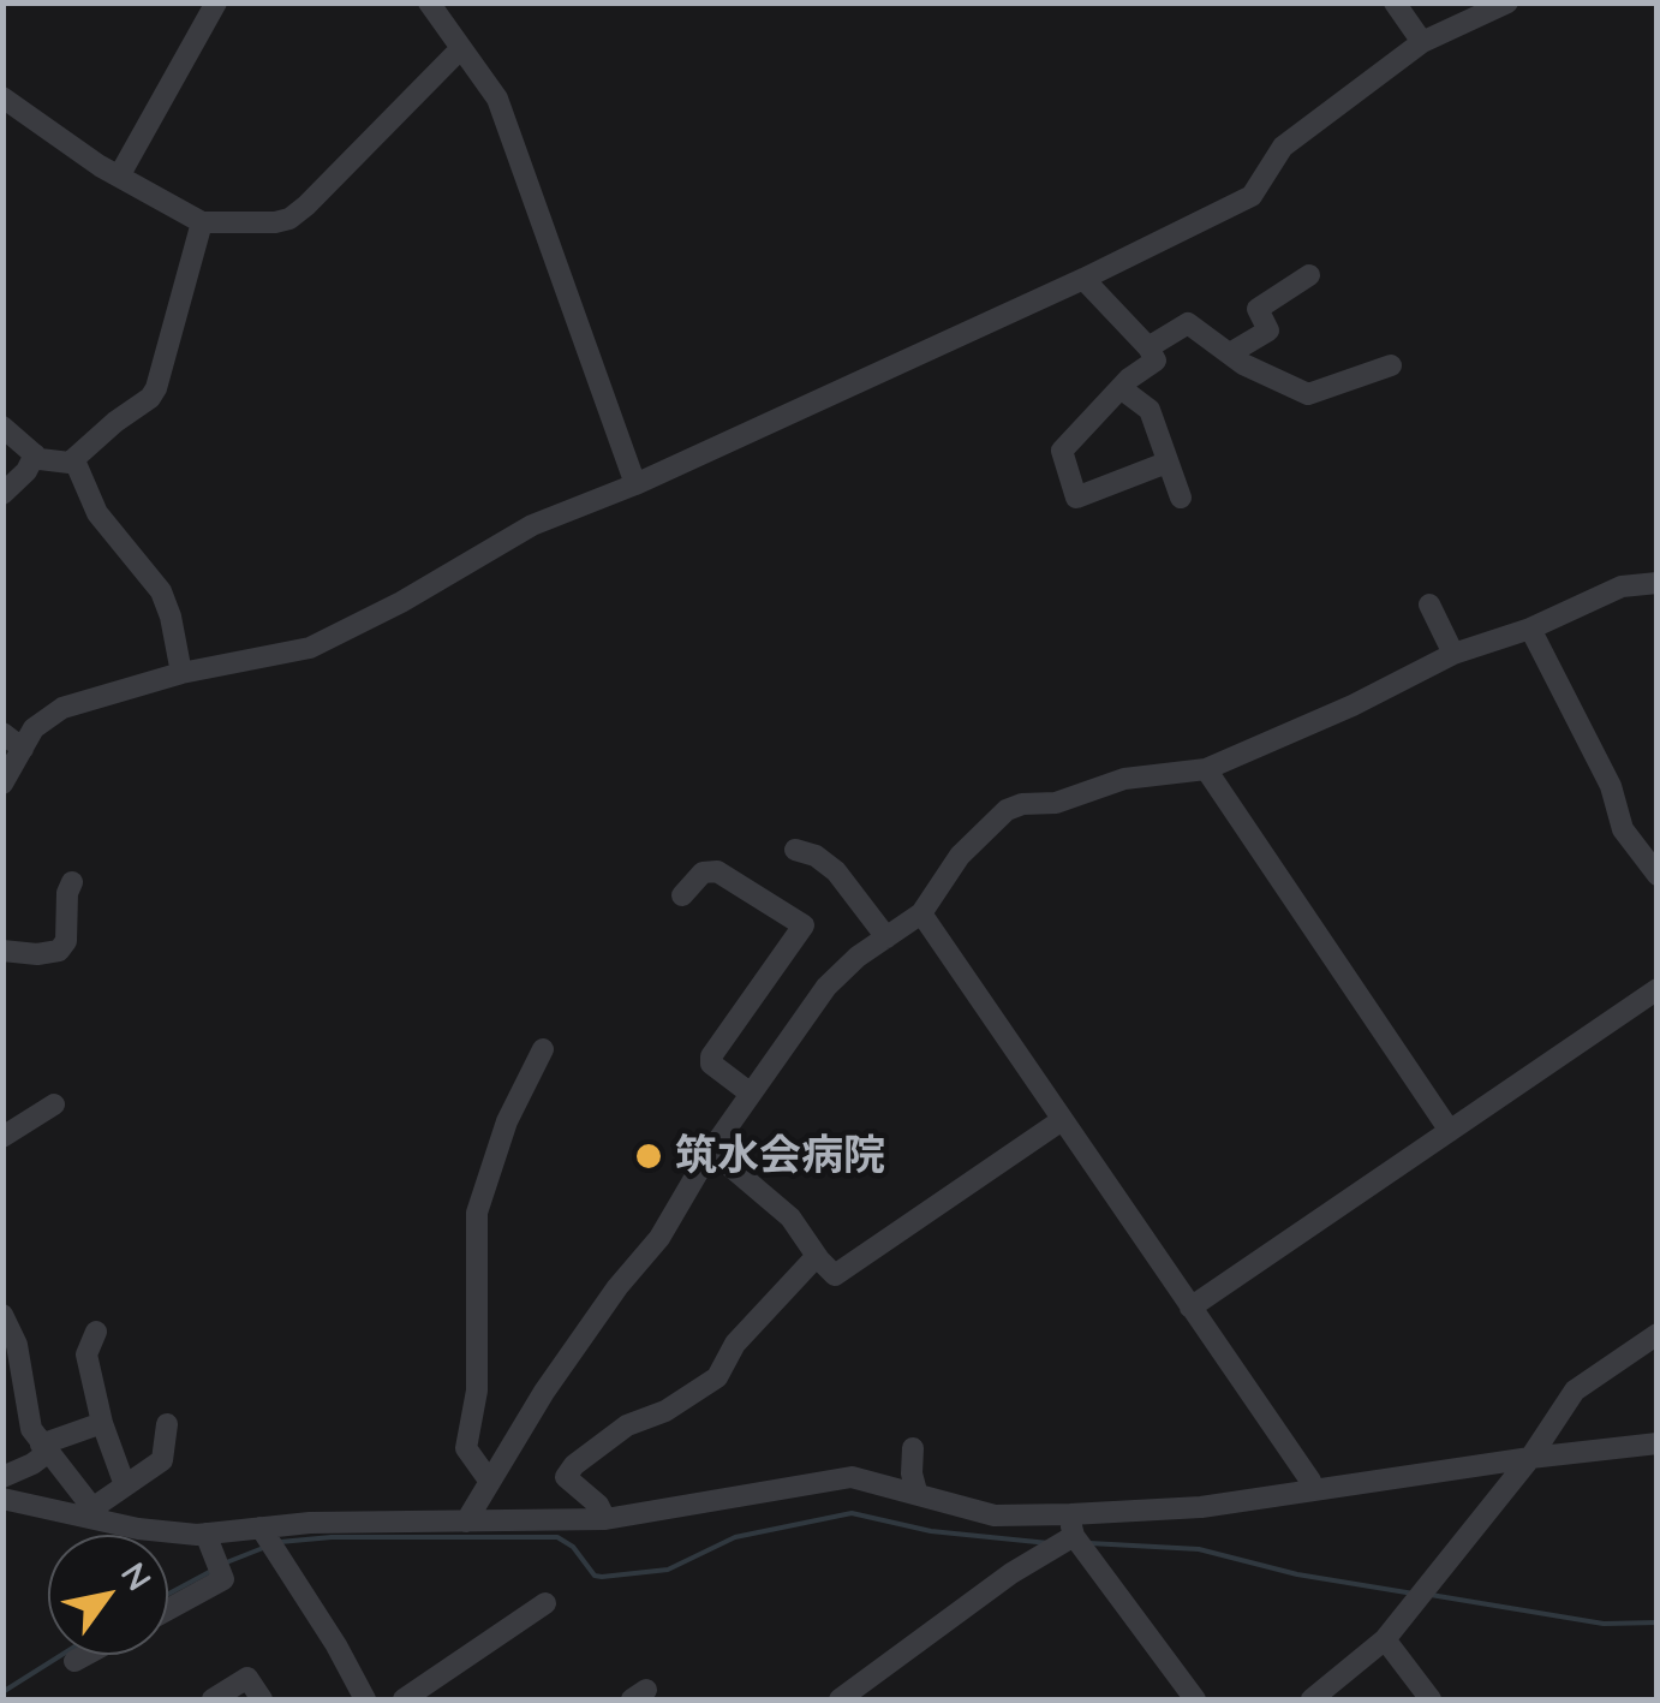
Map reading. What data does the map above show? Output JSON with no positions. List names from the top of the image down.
{
  "places": ["筑水会病院"],
  "north": "top right"
}
